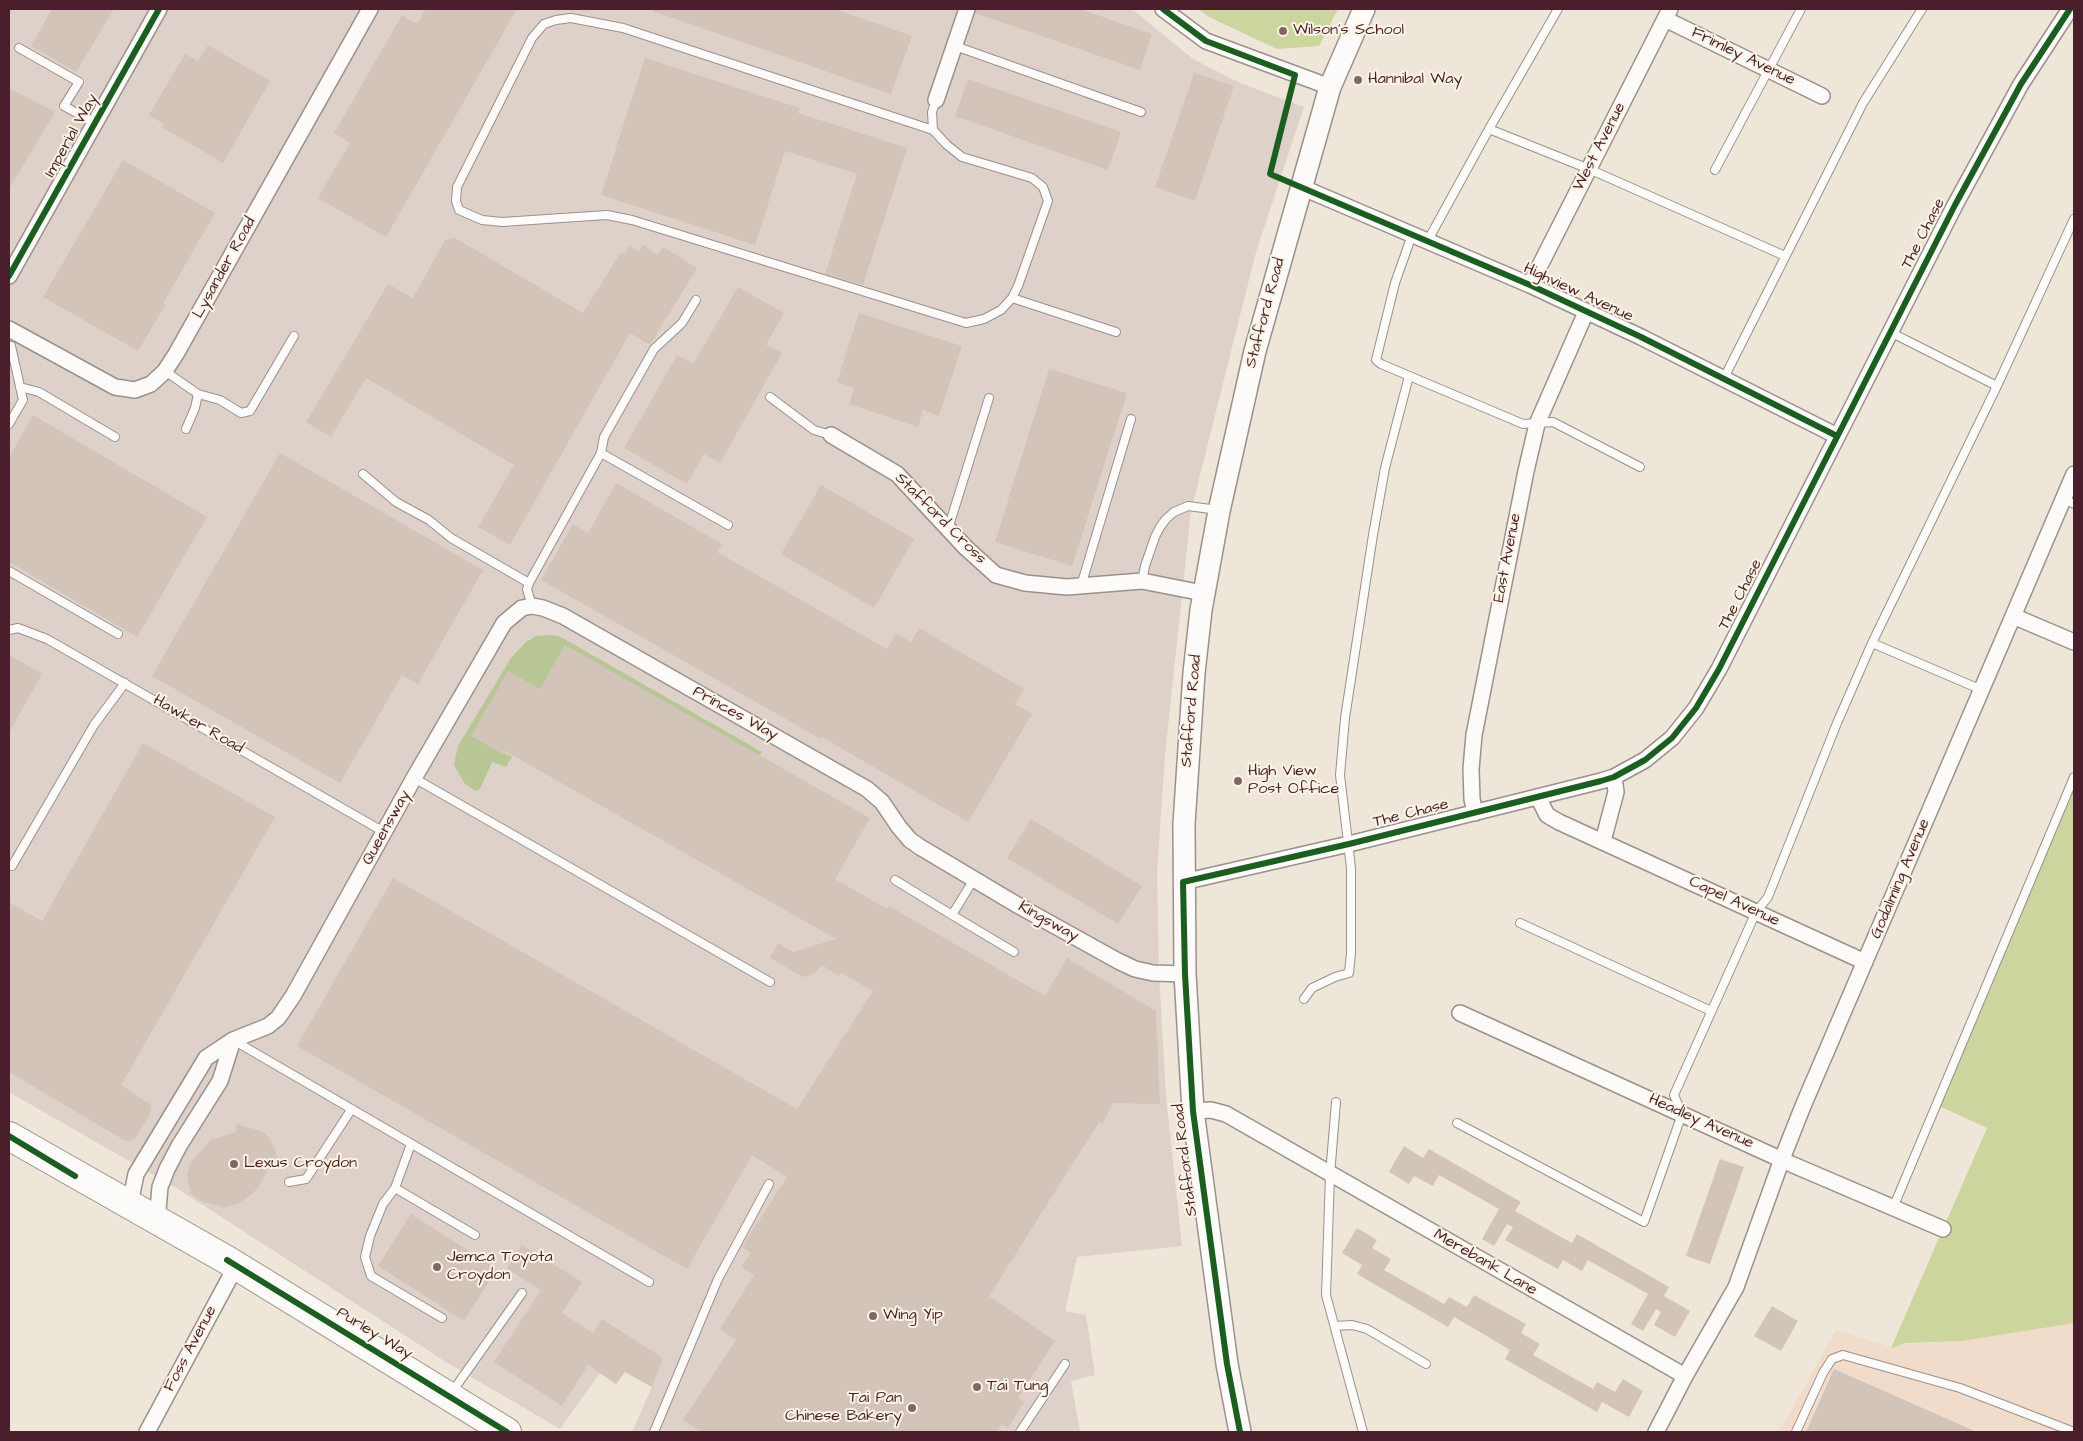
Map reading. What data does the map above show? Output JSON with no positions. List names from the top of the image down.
{
  "streets": {
    "highway": ["Purley Way"],
    "main road": ["Stafford Road"],
    "street": [
      "Frimley Avenue",
      "Imperial Way",
      "West Avenue",
      "The Chase",
      "Lysander Road",
      "Highview Avenue",
      "Stafford Cross",
      "East Avenue",
      "Princes Way",
      "Queensway",
      "Godalming Avenue",
      "Capel Avenue",
      "Kingsway",
      "Headley Avenue",
      "Merebank Lane",
      "Foss Avenue"
    ],
    "lane": ["Hawker Road"]
  },
  "crossings": [
    ["Frimley Avenue", "West Avenue"],
    ["West Avenue", "Highview Avenue"],
    ["The Chase", "Highview Avenue"],
    ["The Chase", "Stafford Road"],
    ["The Chase", "East Avenue"],
    ["The Chase", "Capel Avenue"],
    ["Highview Avenue", "Stafford Road"],
    ["Highview Avenue", "East Avenue"],
    ["Stafford Road", "Stafford Cross"],
    ["Stafford Road", "Kingsway"],
    ["Stafford Road", "Merebank Lane"],
    ["Princes Way", "Queensway"],
    ["Princes Way", "Kingsway"],
    ["Hawker Road", "Queensway"],
    ["Queensway", "Purley Way"],
    ["Godalming Avenue", "Capel Avenue"],
    ["Godalming Avenue", "Headley Avenue"],
    ["Godalming Avenue", "Merebank Lane"],
    ["Purley Way", "Foss Avenue"]
  ],
  "places": [
    "Wilson's School",
    "Hannibal Way",
    "High View Post Office",
    "Lexus Croydon",
    "Jemca Toyota Croydon",
    "Wing Yip",
    "Tai Tung",
    "Tai Pan Chinese Bakery"
  ]
}
